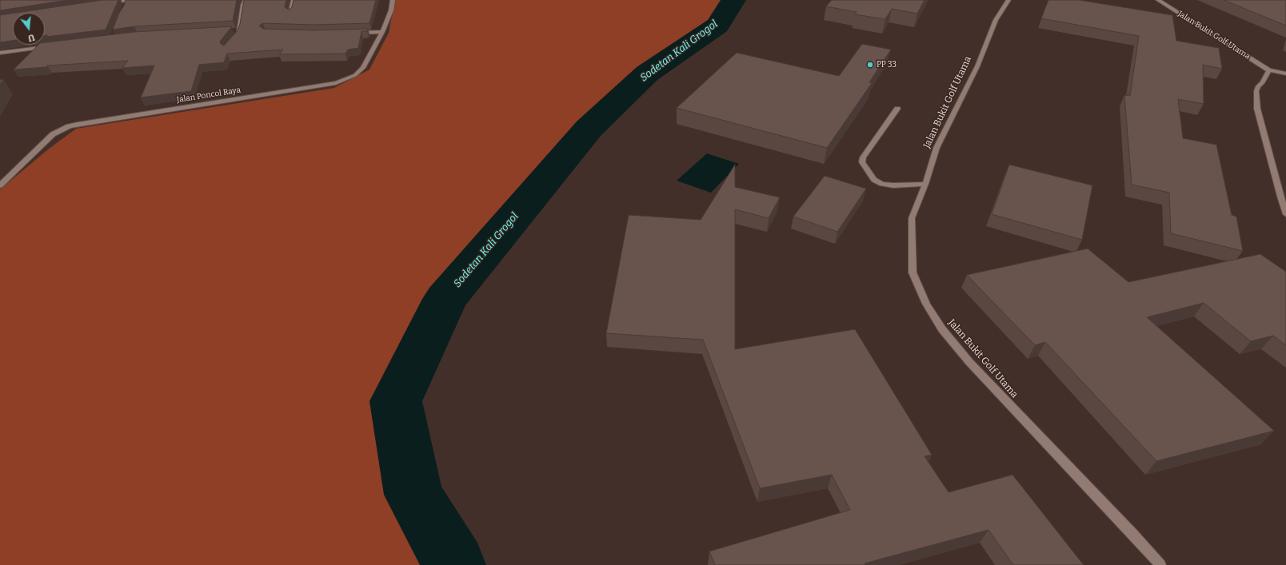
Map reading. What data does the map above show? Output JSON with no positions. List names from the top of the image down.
{
  "streets": {
    "street": ["Jalan Bukit Golf Utama", "Jalan Poncol Raya"]
  },
  "water": ["Sodetan Kali Grogol"],
  "places": ["PP 33"],
  "north": "bottom"
}
